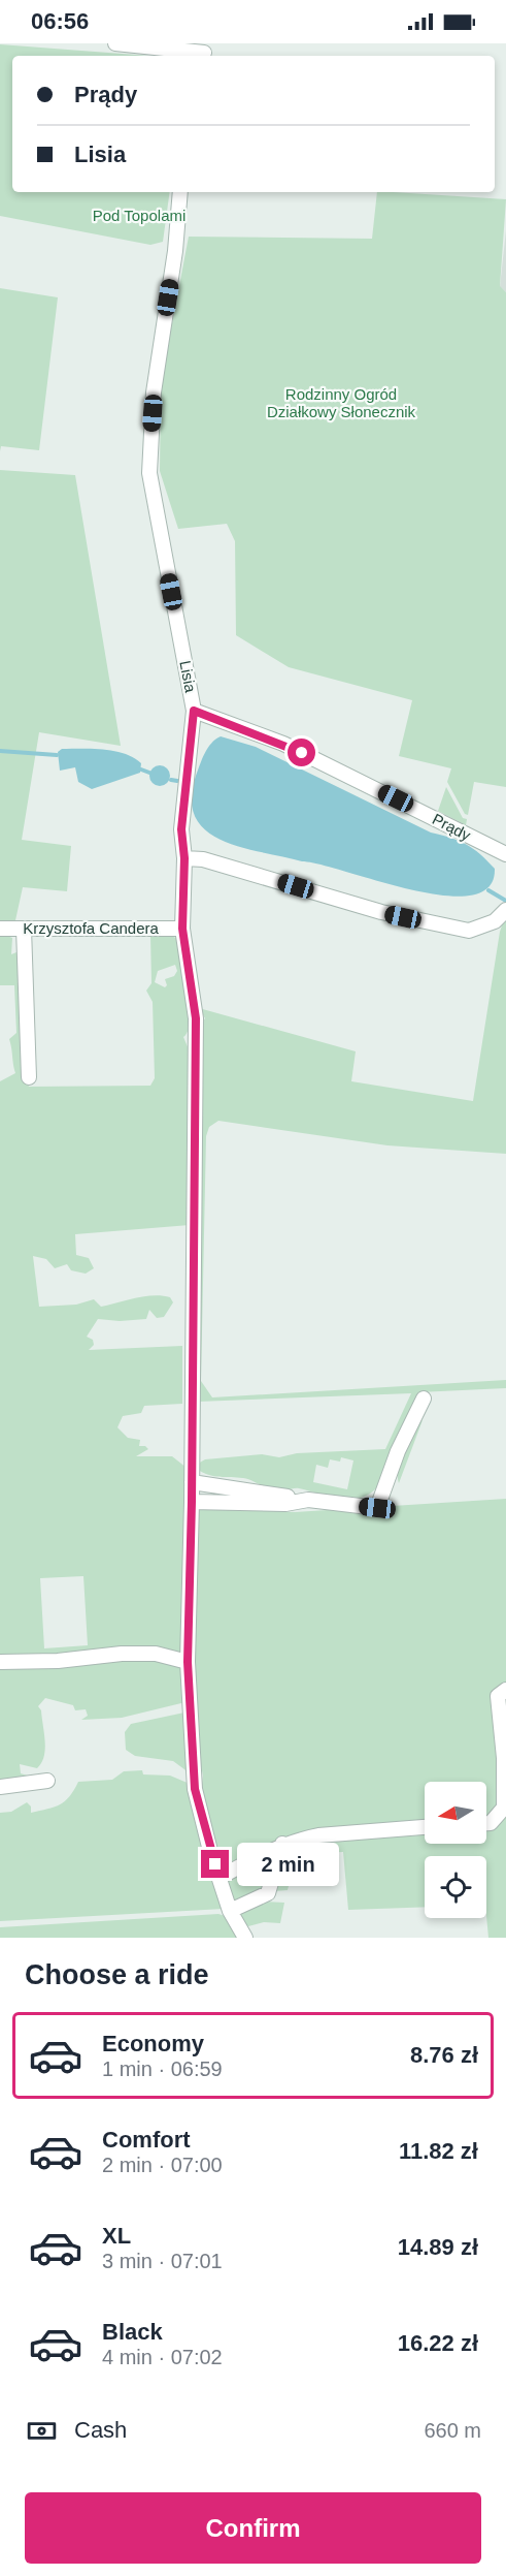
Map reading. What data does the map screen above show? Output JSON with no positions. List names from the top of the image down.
{
  "streets": {
    "street": ["Lisia", "Prądy", "Krzysztofa Candera"]
  },
  "crossings": [
    ["Lisia", "Prądy"],
    ["Lisia", "Krzysztofa Candera"]
  ],
  "parks": ["Pod Topolami", "Rodzinny Ogród Działkowy Słonecznik"],
  "north": "left",
  "page": {
    "status": "06:56",
    "banner": ["Prądy", "Lisia"],
    "bubble": "2 min",
    "heading": "Choose a ride",
    "list": [
      {
        "name": "Economy",
        "note": "1 min · 06:59",
        "value": "8.76 zł"
      },
      {
        "name": "Comfort",
        "note": "2 min · 07:00",
        "value": "11.82 zł"
      },
      {
        "name": "XL",
        "note": "3 min · 07:01",
        "value": "14.89 zł"
      },
      {
        "name": "Black",
        "note": "4 min · 07:02",
        "value": "16.22 zł"
      }
    ],
    "pay": ["Cash", "660 m"],
    "buttons": "Confirm"
  }
}
